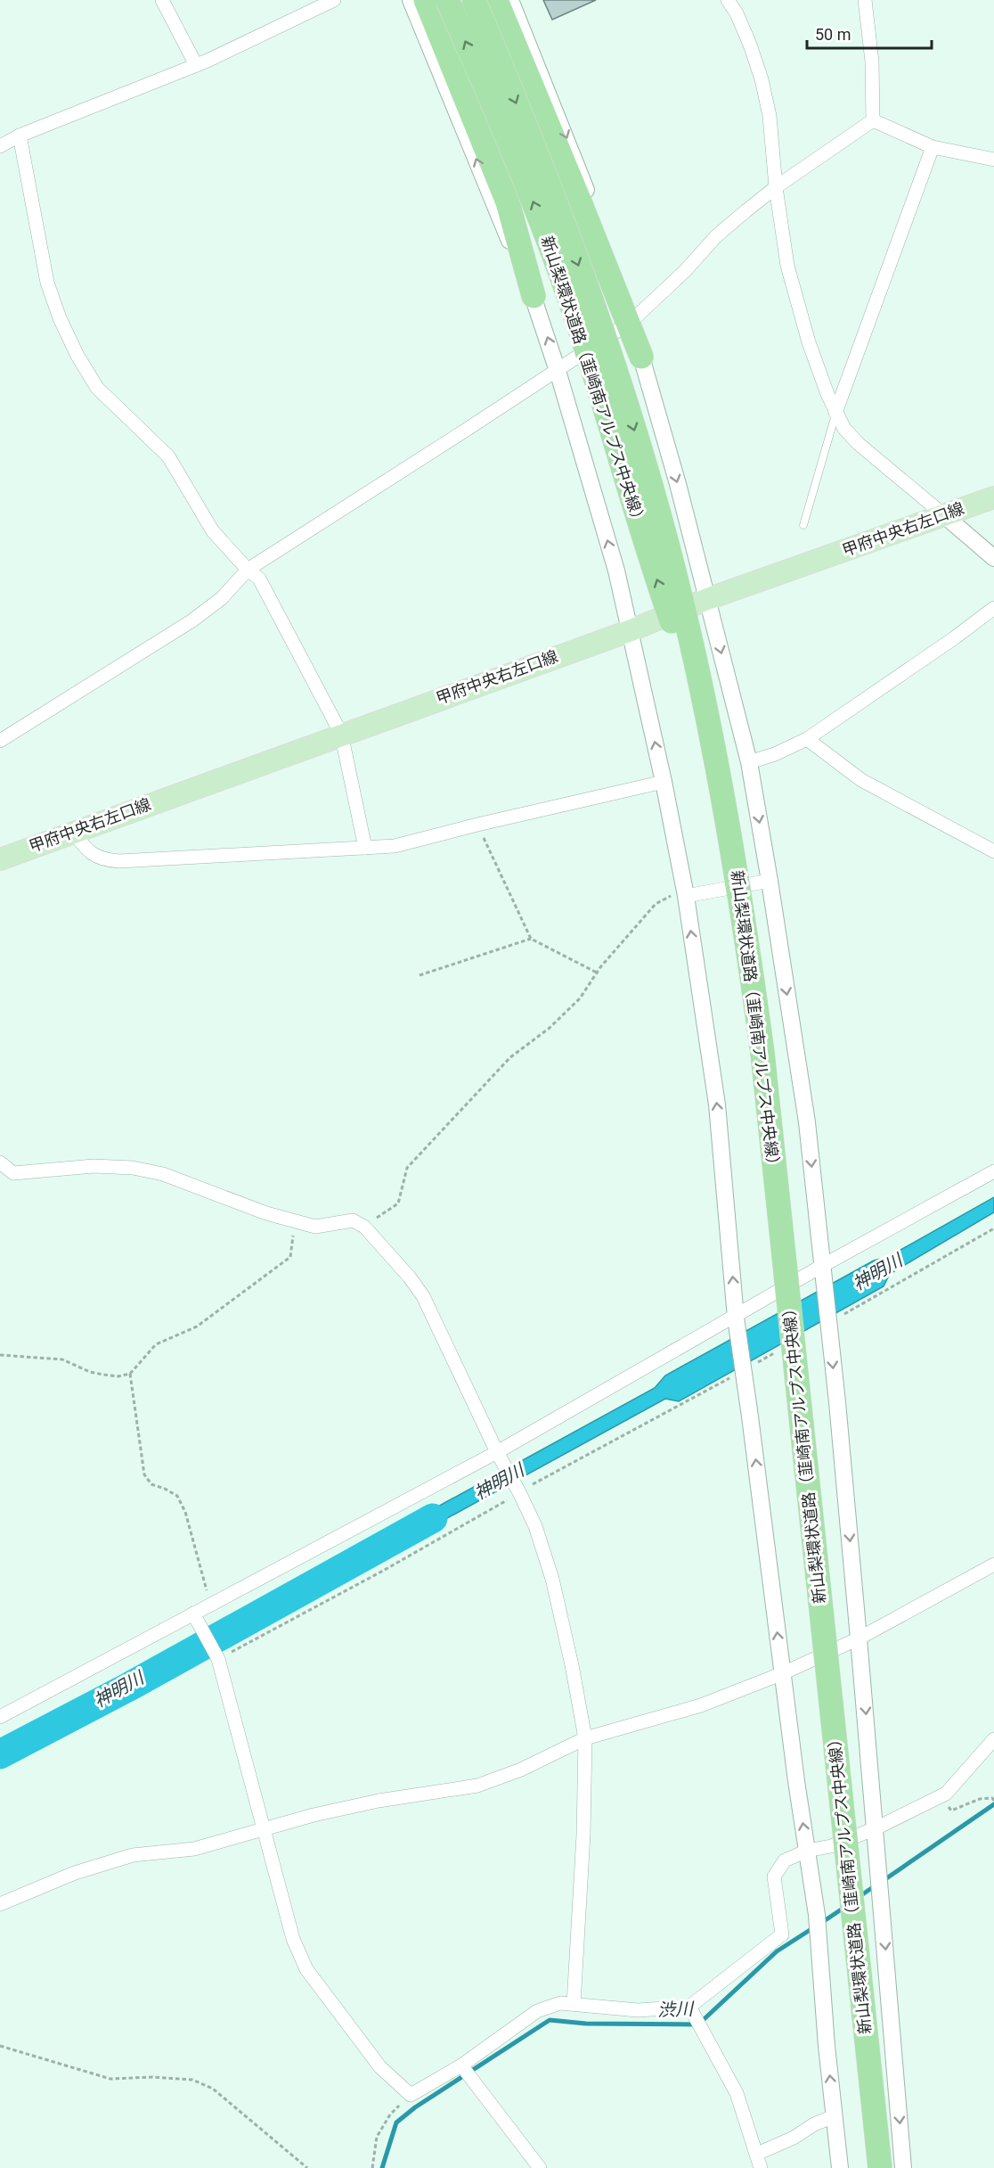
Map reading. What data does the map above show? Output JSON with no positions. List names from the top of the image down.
{
  "streets": {
    "highway": ["新山梨環状道路（韮崎南アルプス中央線）"],
    "main road": ["甲府中央右左口線"]
  },
  "water": ["神明川", "渋川"],
  "scale_bar": "50 m"
}
